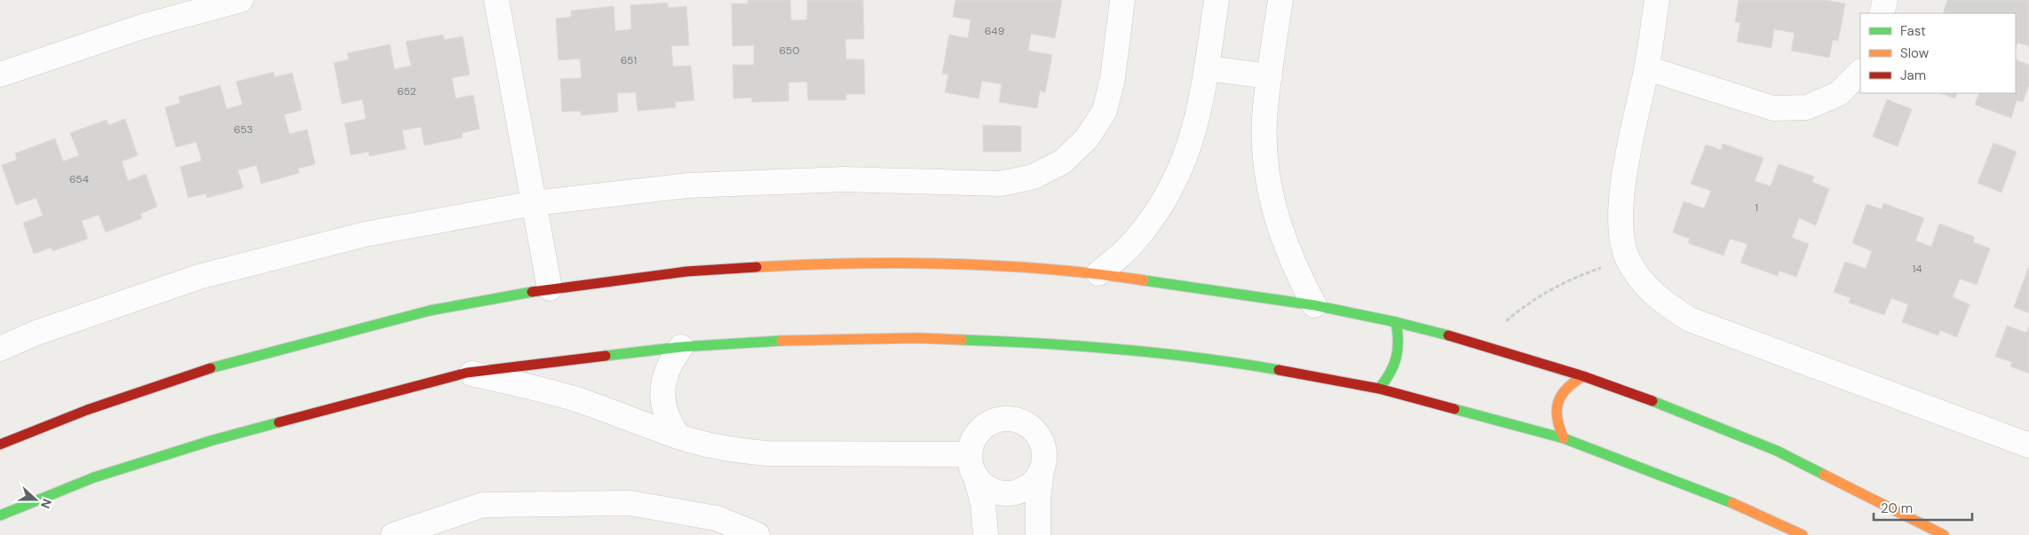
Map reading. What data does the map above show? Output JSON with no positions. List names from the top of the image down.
{
  "house_numbers": [
    "649",
    "650",
    "651",
    "652",
    "653",
    "654",
    "1",
    "14"
  ],
  "legend": ["Fast", "Slow", "Jam"],
  "scale_bar": "20 m",
  "north": "right"
}
